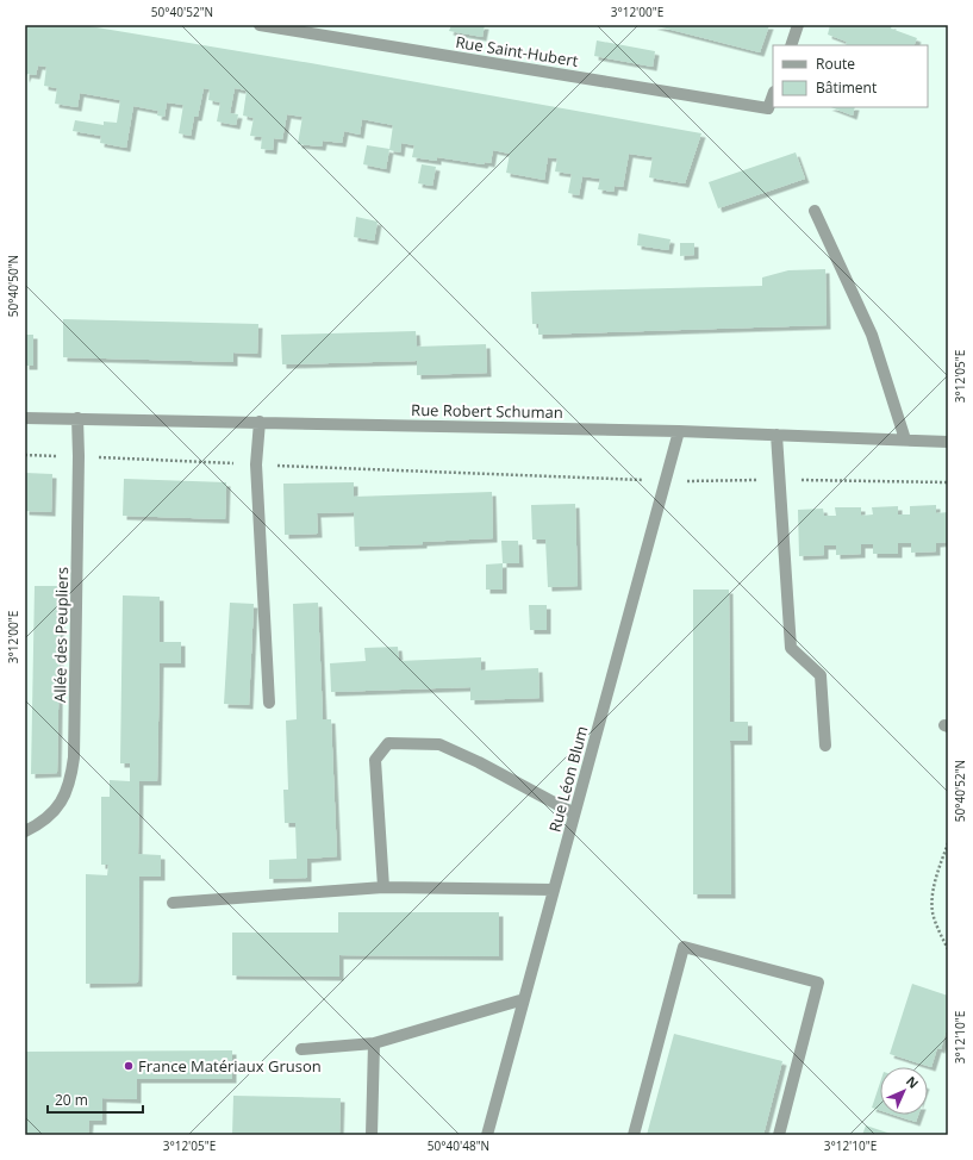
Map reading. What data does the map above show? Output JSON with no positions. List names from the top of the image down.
{
  "streets": {
    "street": [
      "Rue Saint-Hubert",
      "Rue Robert Schuman",
      "Allée des Peupliers",
      "Rue Léon Blum"
    ]
  },
  "crossings": [
    ["Rue Robert Schuman", "Allée des Peupliers"],
    ["Rue Robert Schuman", "Rue Léon Blum"]
  ],
  "places": ["France Matériaux Gruson"],
  "legend": ["Route", "Bâtiment"],
  "scale_bar": "20 m",
  "north": "top right",
  "coordinates": [
    "50°40'52\"N",
    "3°12'00\"E",
    "50°40'50\"N",
    "3°12'05\"E",
    "3°12'10\"E",
    "50°40'48\"N"
  ]
}
